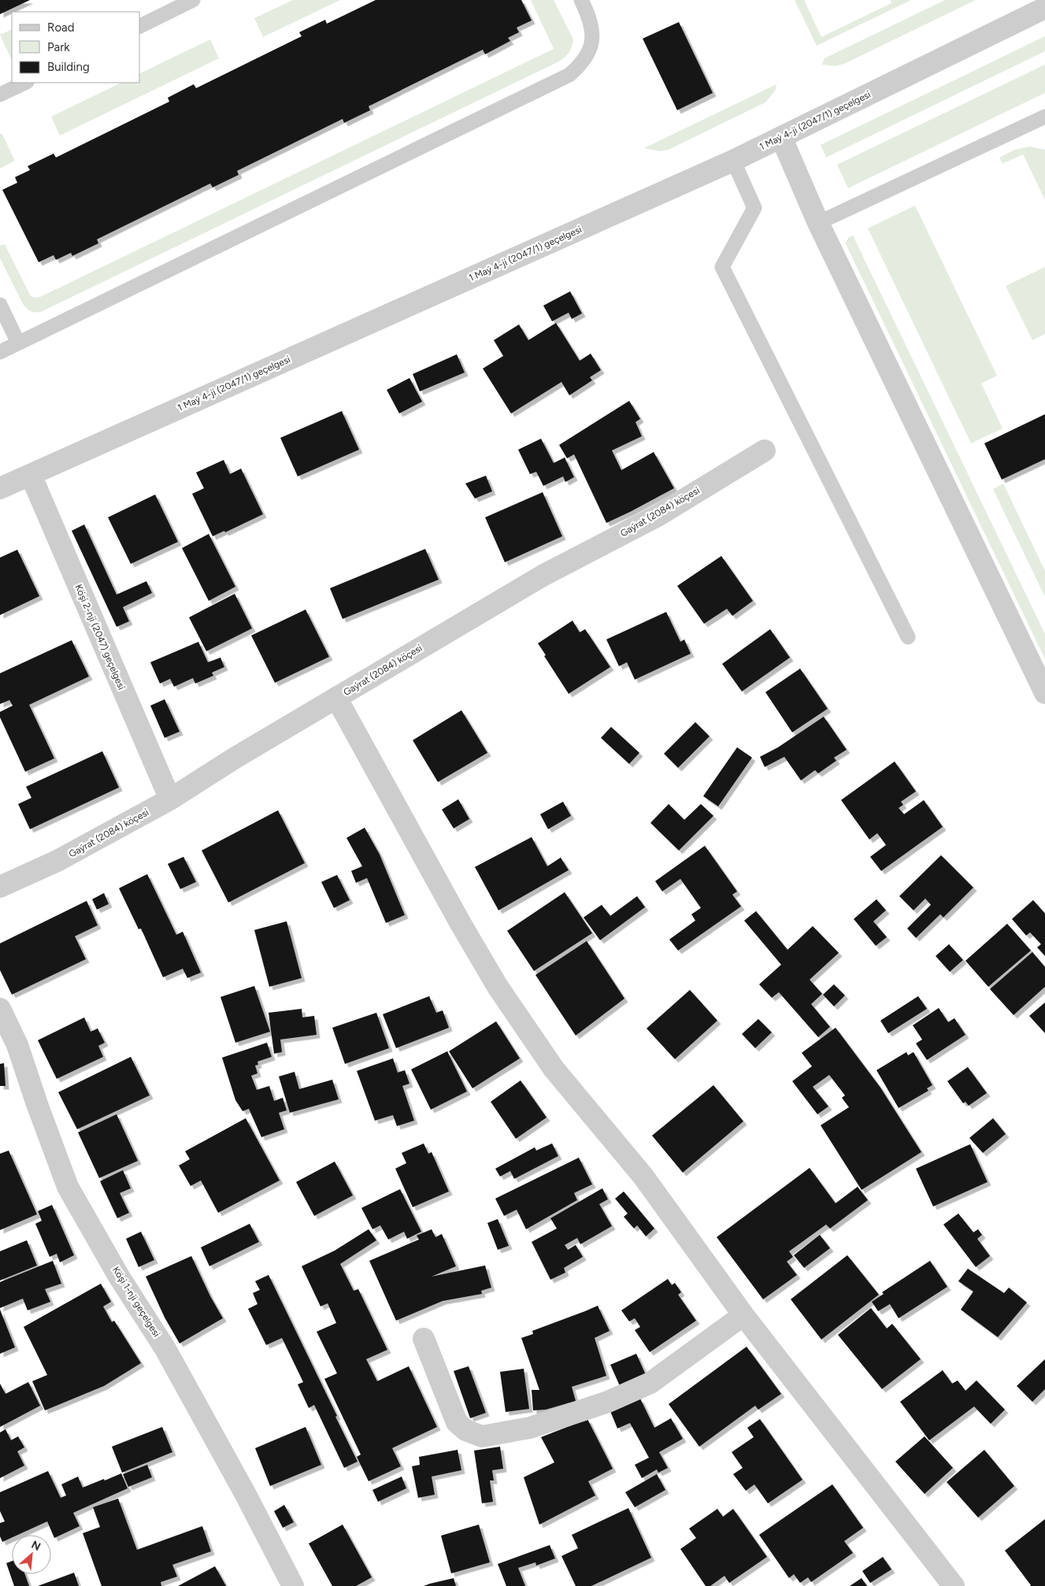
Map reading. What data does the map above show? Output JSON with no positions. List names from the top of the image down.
{
  "streets": {
    "street": [
      "1 Maý 4-ji (2047/1) geçelgesi",
      "Gaýrat (2084) köçesi",
      "Köşi 2-nji (2047) geçelgesi",
      "Köşi 1-nji geçelgesi"
    ]
  },
  "crossings": [
    ["1 Maý 4-ji (2047/1) geçelgesi", "Köşi 2-nji (2047) geçelgesi"],
    ["Gaýrat (2084) köçesi", "Köşi 2-nji (2047) geçelgesi"]
  ],
  "legend": ["Road", "Park", "Building"],
  "north": "top right"
}
